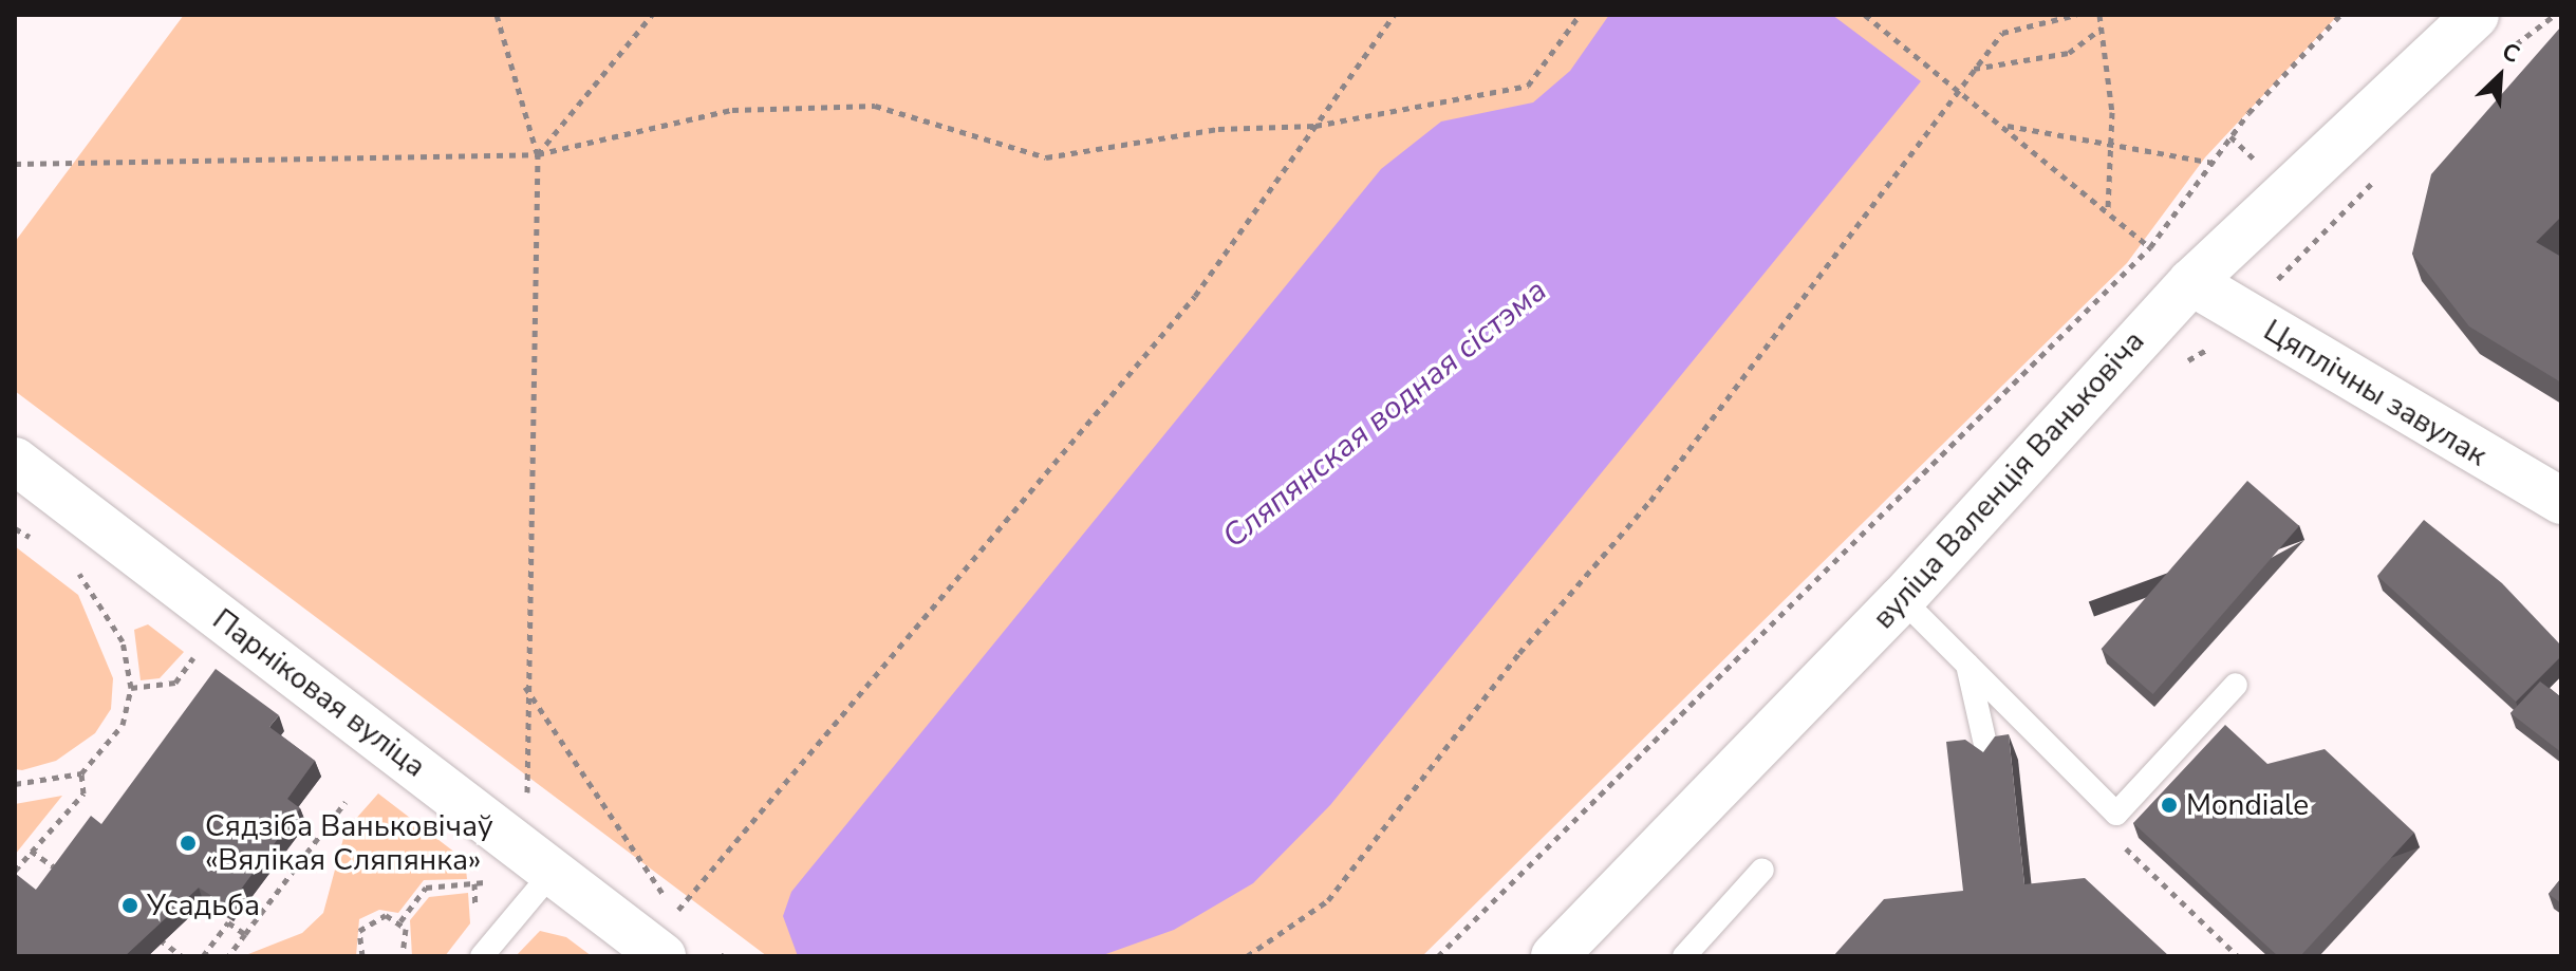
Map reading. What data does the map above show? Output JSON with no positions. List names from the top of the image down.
{
  "streets": {
    "street": ["Цяплічны завулак", "вуліца Валенція Ваньковіча", "Парніковая вуліца"]
  },
  "crossings": [
    ["Цяплічны завулак", "вуліца Валенція Ваньковіча"]
  ],
  "water": ["Сляпянская водная сістэма"],
  "places": ["Mondiale", "Сядзіба Ваньковічаў «Вялікая Сляпянка»", "Усадьба"],
  "north": "top right"
}
